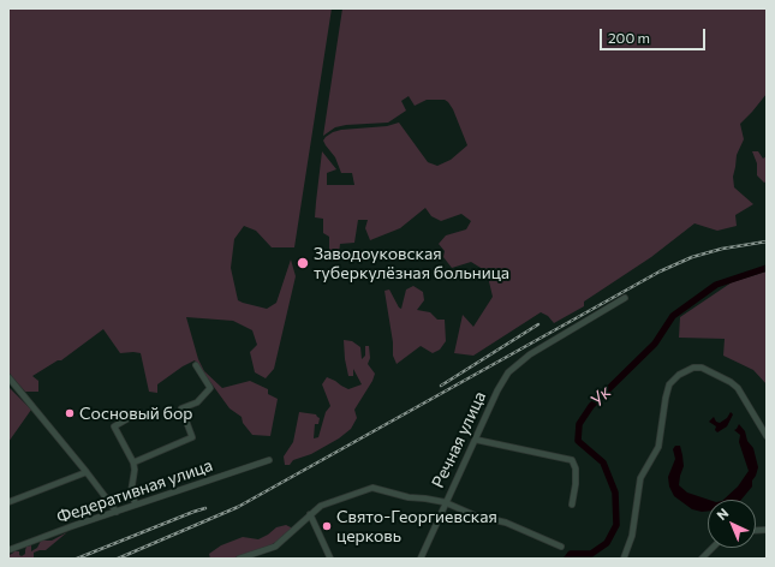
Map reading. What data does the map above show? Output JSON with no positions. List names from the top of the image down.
{
  "streets": {
    "street": ["Речная улица", "Федеративная улица"]
  },
  "water": ["Ук"],
  "places": ["Заводоуковская туберкулёзная больница", "Сосновый бор", "Свято-Георгиевская церковь"],
  "scale_bar": "200 m",
  "north": "top left"
}
